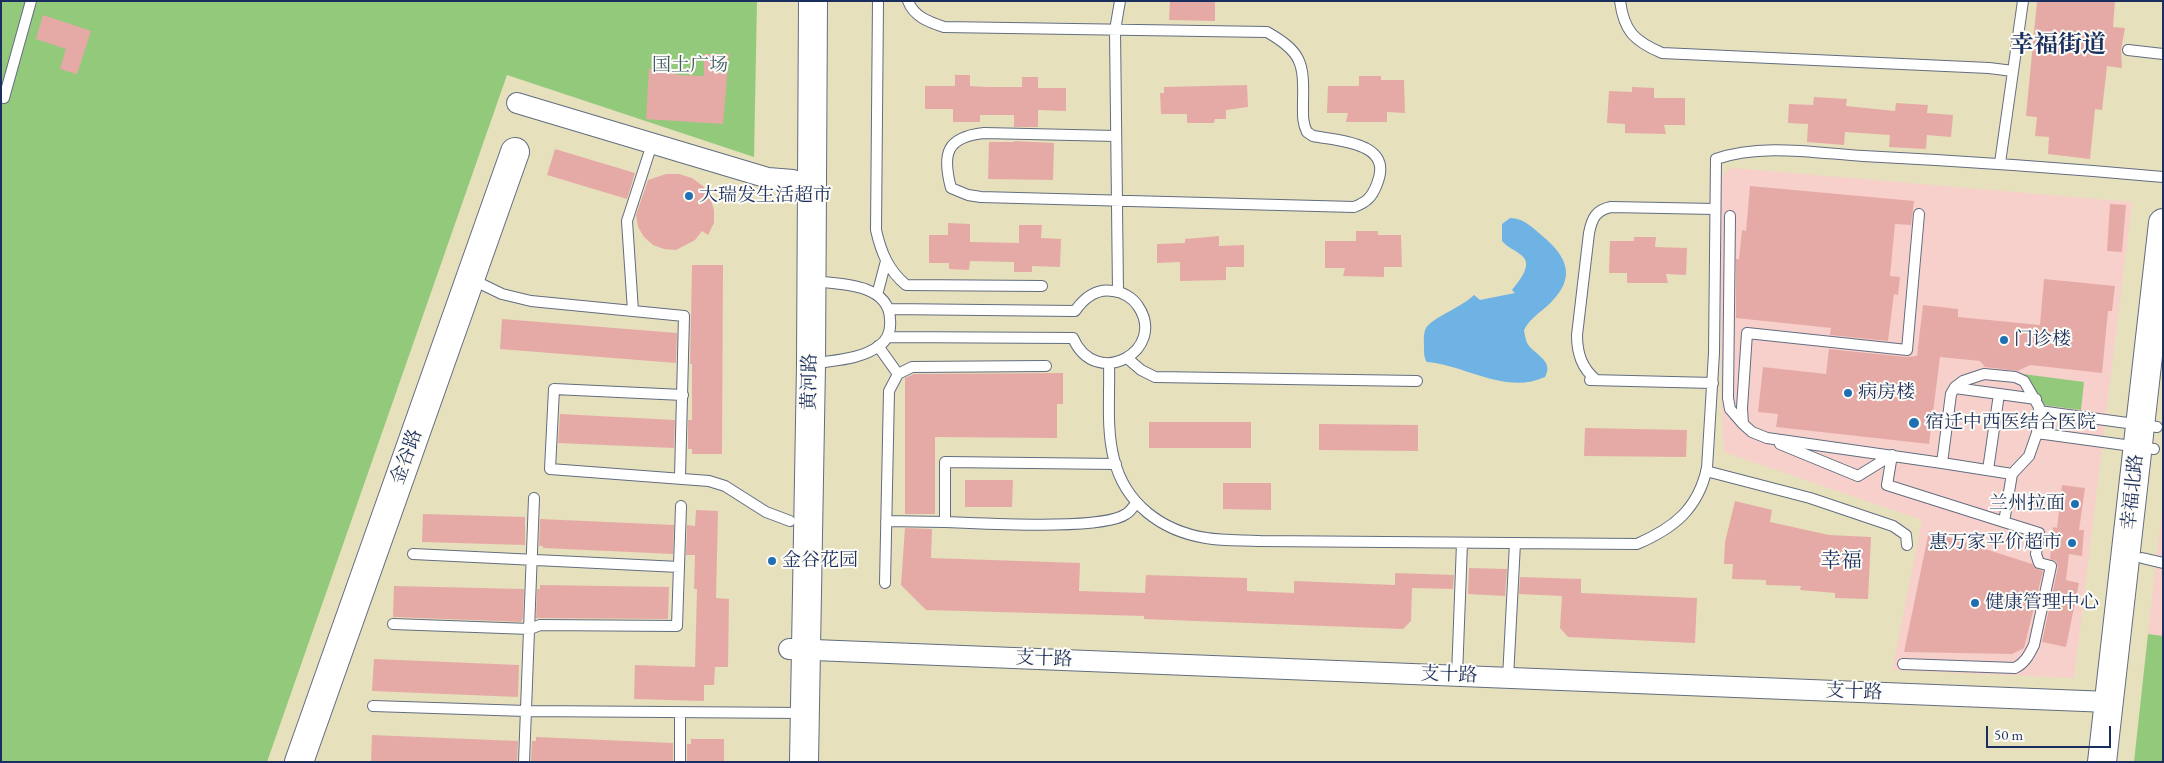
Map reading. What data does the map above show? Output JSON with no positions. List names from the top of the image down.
{
  "streets": {
    "main road": ["黄河路", "金谷路", "幸福北路"],
    "street": ["支十路"]
  },
  "crossings": [
    ["黄河路", "支十路"],
    ["幸福北路", "支十路"]
  ],
  "districts": ["幸福街道", "幸福"],
  "parks": ["国土广场"],
  "places": [
    "大瑞发生活超市",
    "门诊楼",
    "病房楼",
    "宿迁中西医结合医院",
    "兰州拉面",
    "惠万家平价超市",
    "金谷花园",
    "健康管理中心"
  ],
  "scale_bar": "50 m"
}
